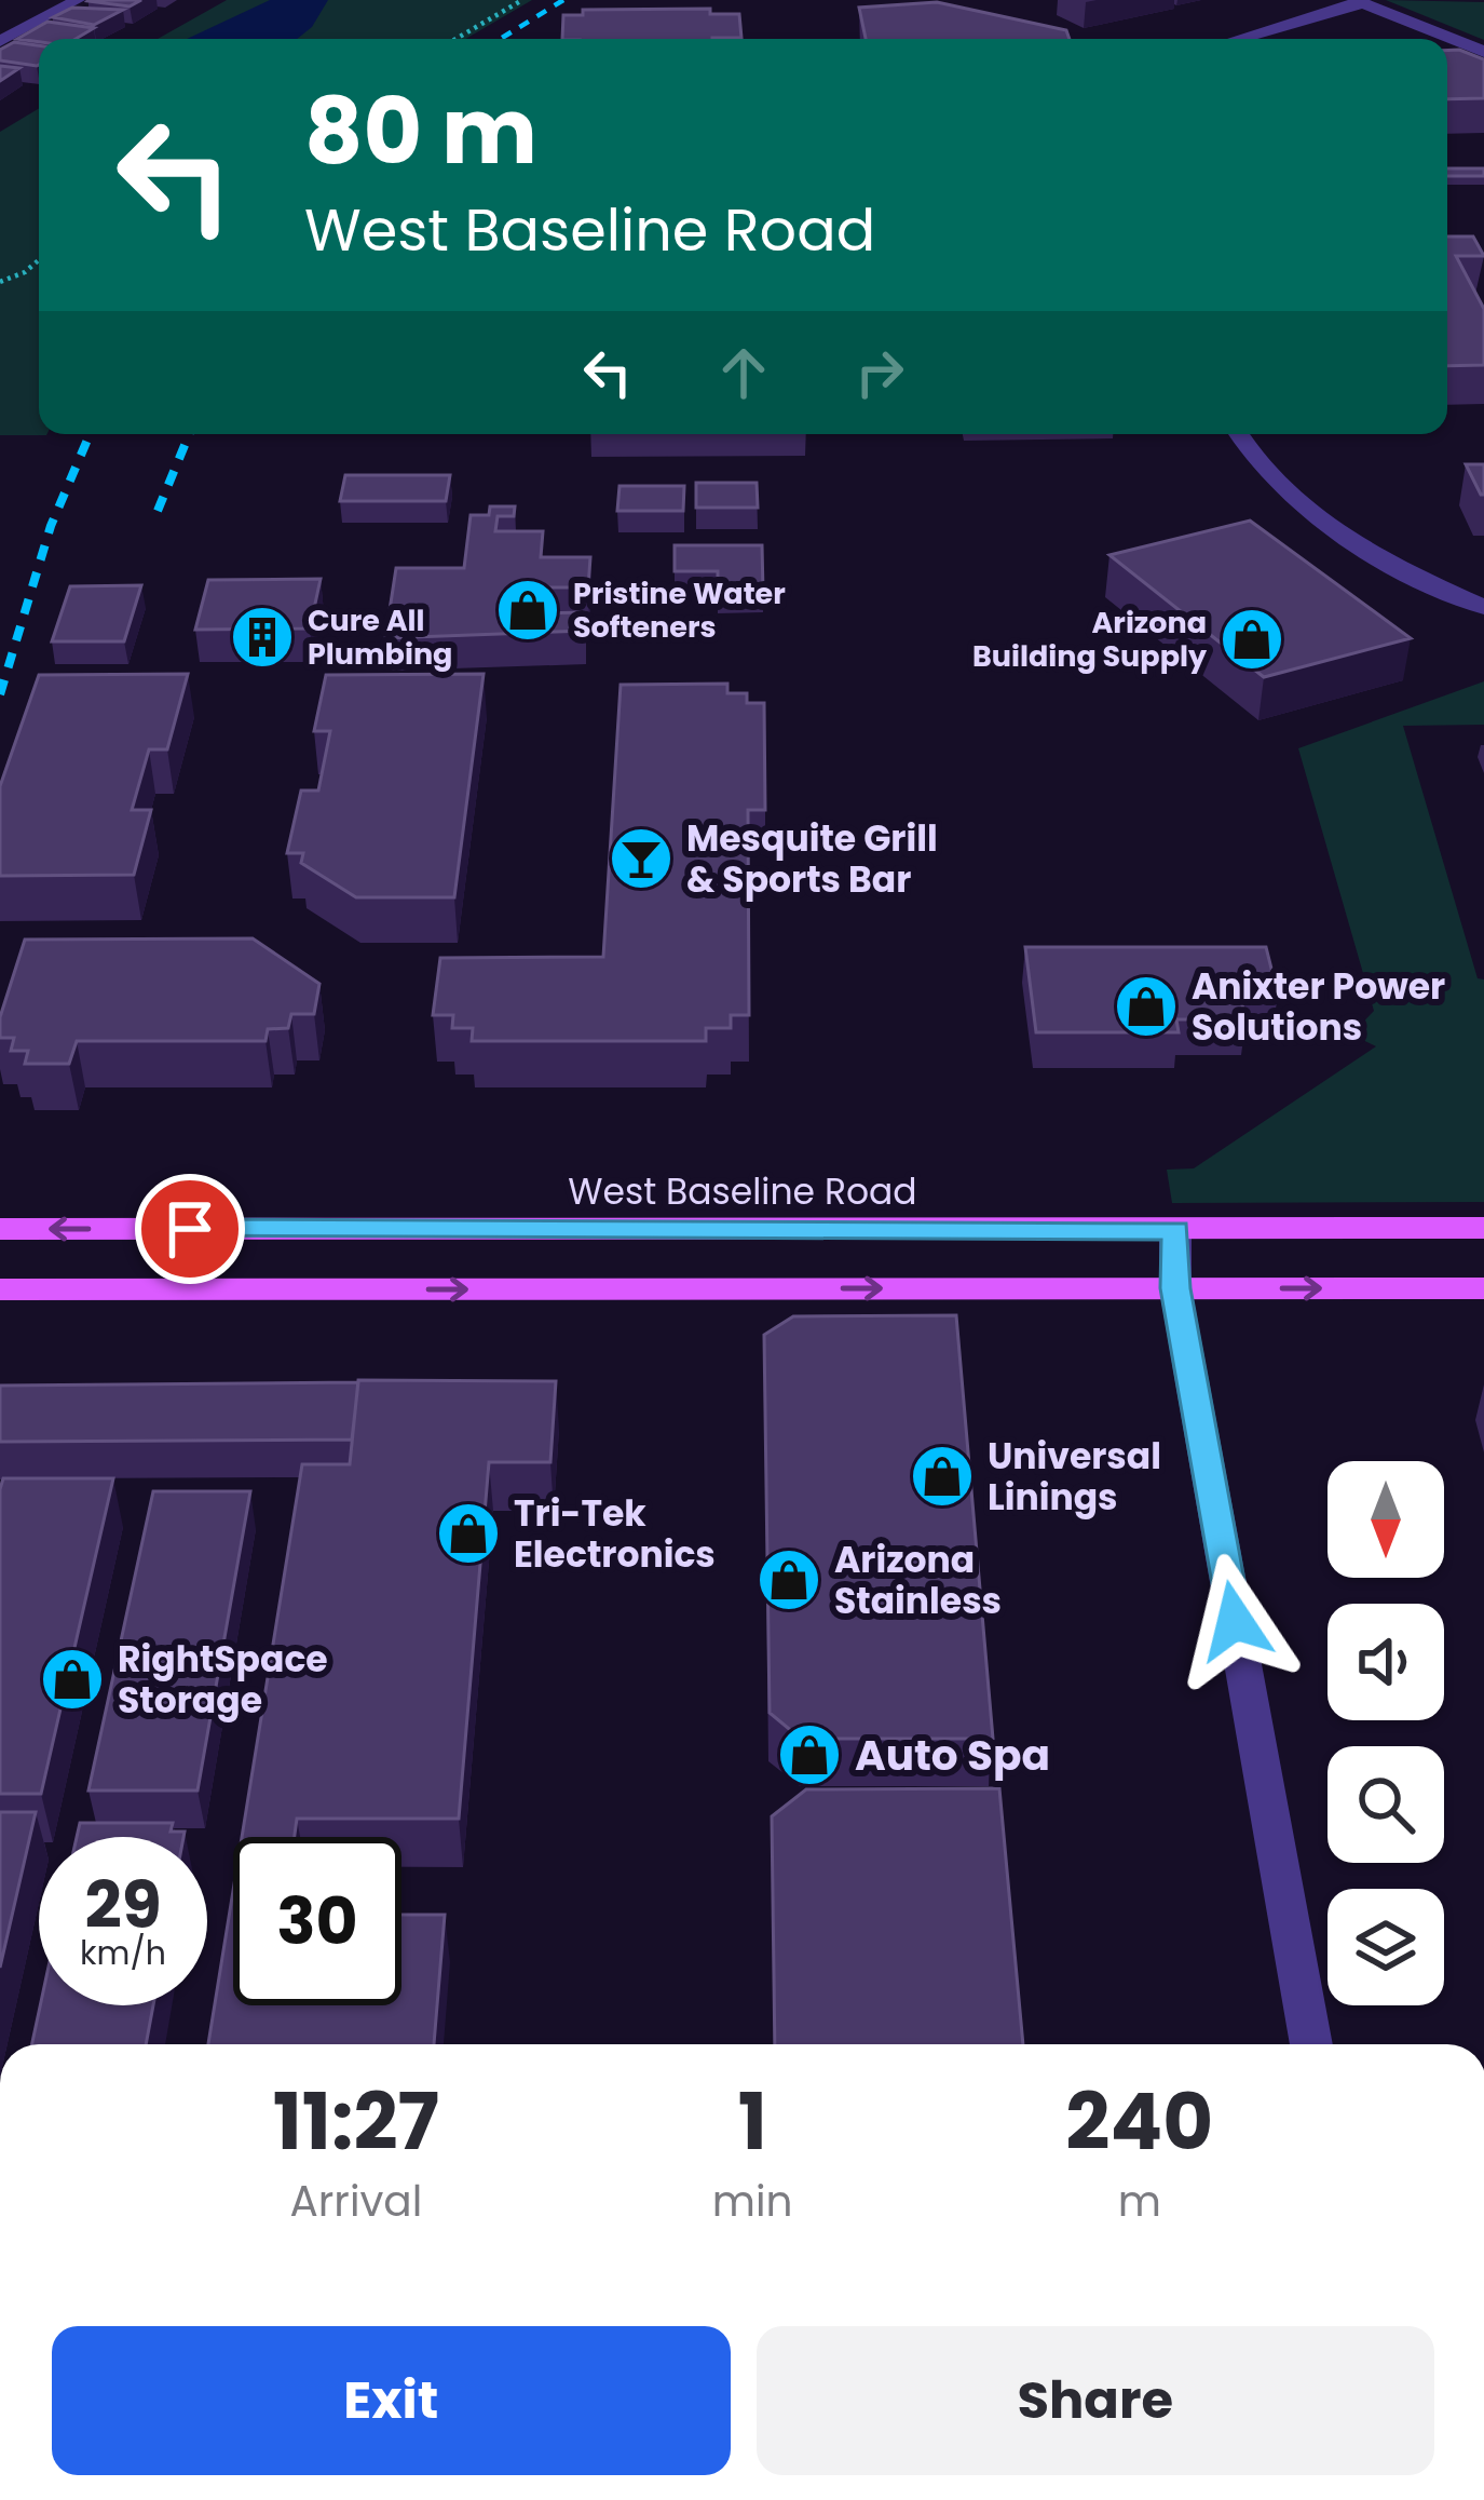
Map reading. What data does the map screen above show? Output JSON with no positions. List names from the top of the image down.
{
  "streets": {
    "main road": ["West Baseline Road"]
  },
  "places": {
    "shop": [
      "Pristine Water Softeners",
      "Arizona Building Supply",
      "Anixter Power Solutions",
      "Universal Linings",
      "Tri-Tek Electronics",
      "Arizona Stainless",
      "RightSpace Storage",
      "Auto Spa"
    ],
    "building": ["Cure All Plumbing"],
    "bar": ["Mesquite Grill & Sports Bar"]
  },
  "north": "bottom",
  "page": {
    "turn": ["80 m", "West Baseline Road"],
    "speed": "29 km/h",
    "limit": "30",
    "eta": [
      "11:27",
      "Arrival",
      "1",
      "min",
      "240",
      "m"
    ],
    "buttons": ["Exit", "Share"]
  }
}
